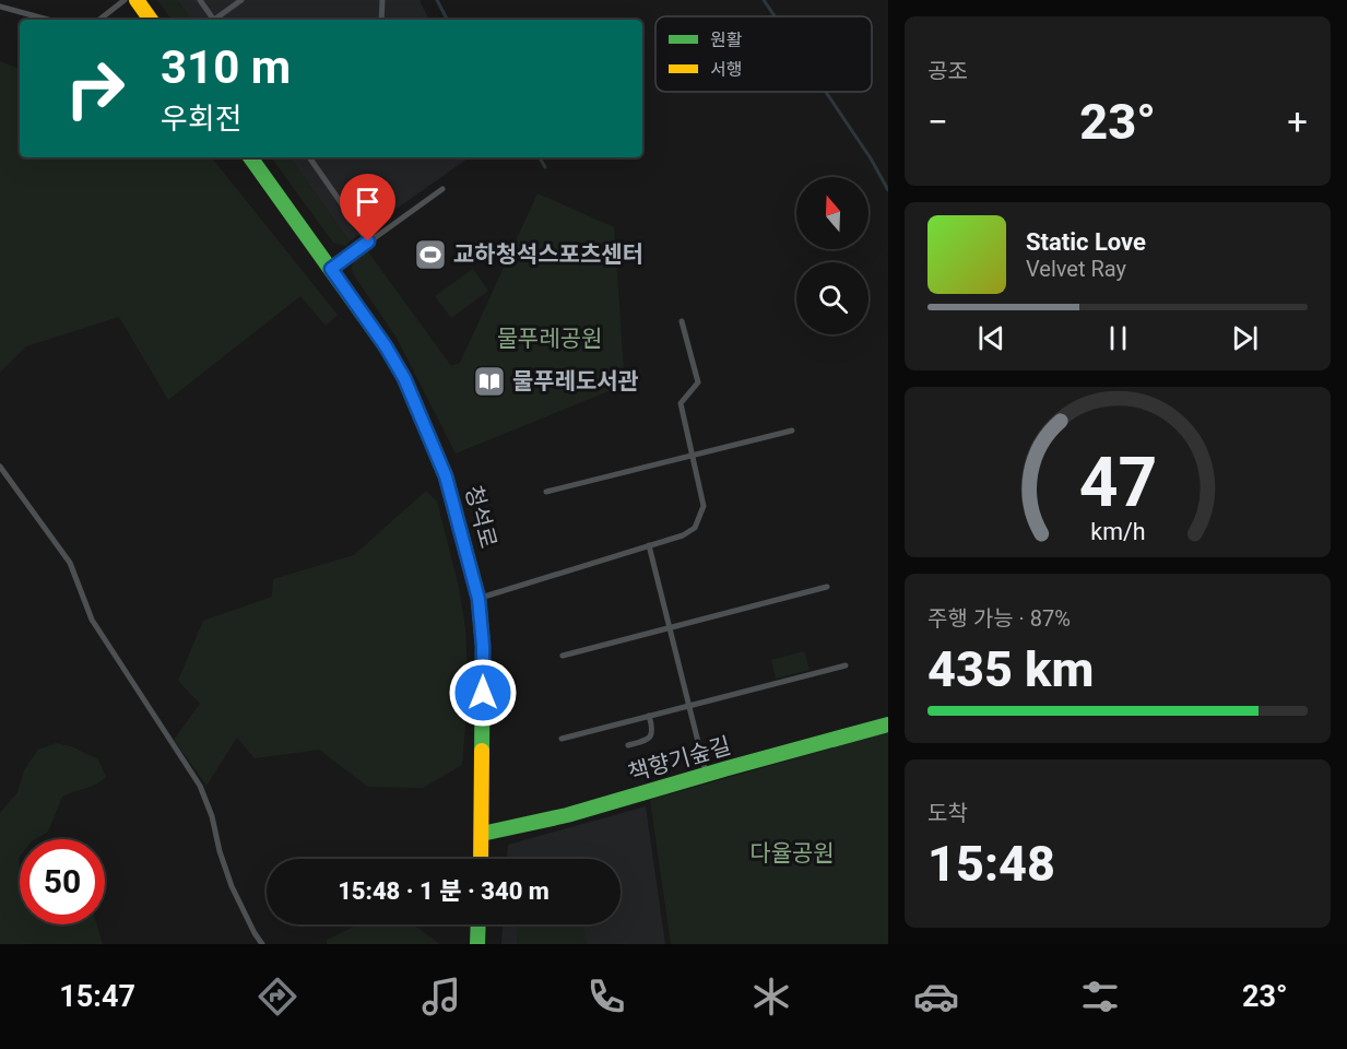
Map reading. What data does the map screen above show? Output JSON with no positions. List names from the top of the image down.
{
  "streets": {
    "main road": ["청석로", "책향기숲길"]
  },
  "crossings": [
    ["청석로", "책향기숲길"]
  ],
  "parks": ["물푸레공원", "다율공원"],
  "places": {
    "sports": ["교하청석스포츠센터"],
    "library": ["물푸레도서관"]
  },
  "legend": ["원활", "서행"],
  "north": "top",
  "page": {
    "tile": [
      "공조",
      ["주행 가능 · 87%", "435 km"],
      ["도착", "15:48"]
    ],
    "turn": ["310 m", "우회전"],
    "heat": ["−", "23°", "+"],
    "song": ["Static Love", "Velvet Ray"],
    "limit": "50",
    "trip": "15:48 · 1 분 · 340 m",
    "tabs": ["15:47", "23°"],
    "gauge": ["47", "km/h"]
  }
}
